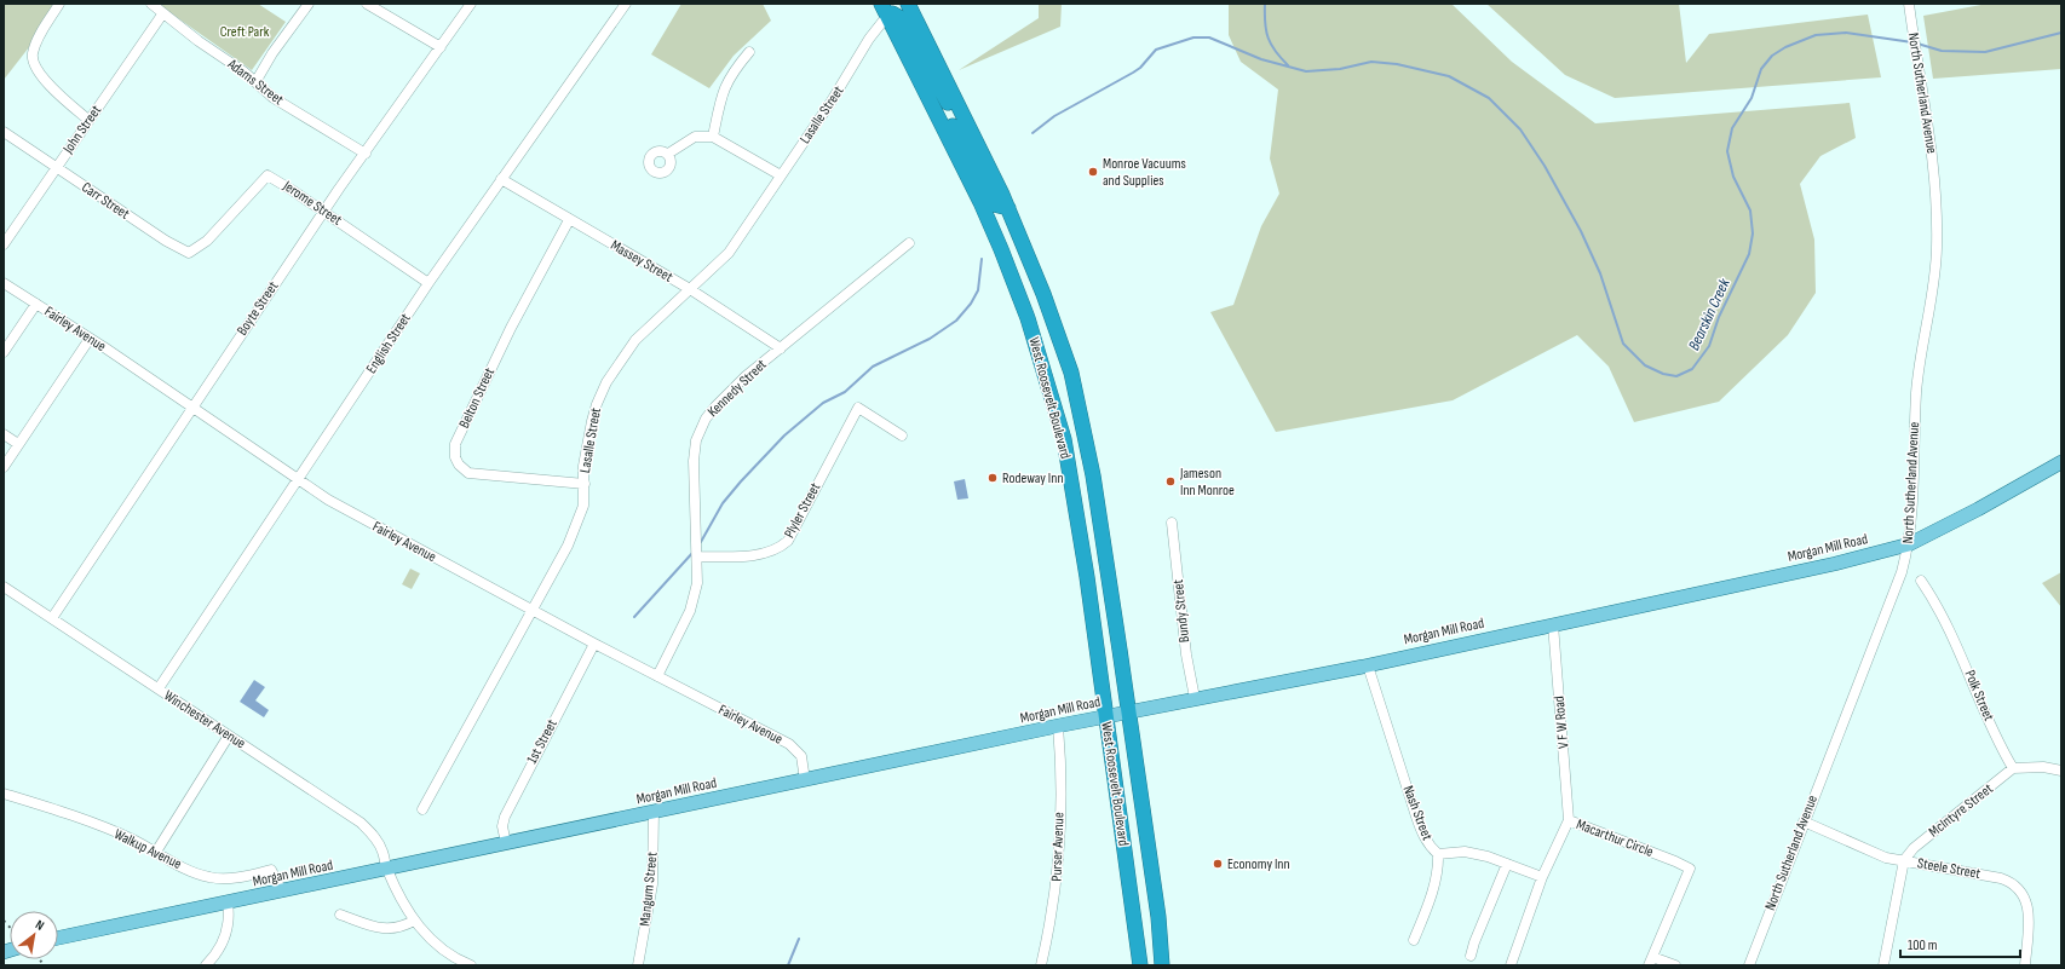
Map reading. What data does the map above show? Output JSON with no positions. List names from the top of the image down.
{
  "streets": {
    "highway": ["West Roosevelt Boulevard"],
    "main road": ["Morgan Mill Road"],
    "street": [
      "Adams Street",
      "North Sutherland Avenue",
      "Lasalle Street",
      "John Street",
      "Carr Street",
      "Jerome Street",
      "Massey Street",
      "Boyte Street",
      "Fairley Avenue",
      "English Street",
      "Kennedy Street",
      "Belton Street",
      "Plyler Street",
      "Bundy Street",
      "Polk Street",
      "Winchester Avenue",
      "V F W Road",
      "1st Street",
      "McIntyre Street",
      "Nash Street",
      "Macarthur Circle",
      "Purser Avenue",
      "Walkup Avenue",
      "Steele Street",
      "Mangum Street"
    ]
  },
  "crossings": [
    ["Adams Street", "John Street"],
    ["Adams Street", "Boyte Street"],
    ["North Sutherland Avenue", "Morgan Mill Road"],
    ["North Sutherland Avenue", "Steele Street"],
    ["Lasalle Street", "Massey Street"],
    ["Lasalle Street", "Fairley Avenue"],
    ["Lasalle Street", "Belton Street"],
    ["Lasalle Street", "West Roosevelt Boulevard"],
    ["John Street", "Carr Street"],
    ["Carr Street", "Jerome Street"],
    ["Jerome Street", "Boyte Street"],
    ["Jerome Street", "English Street"],
    ["Massey Street", "English Street"],
    ["Massey Street", "Kennedy Street"],
    ["Massey Street", "Belton Street"],
    ["Boyte Street", "Fairley Avenue"],
    ["Boyte Street", "Winchester Avenue"],
    ["Fairley Avenue", "English Street"],
    ["Fairley Avenue", "Kennedy Street"],
    ["Fairley Avenue", "Morgan Mill Road"],
    ["Fairley Avenue", "1st Street"],
    ["English Street", "Winchester Avenue"],
    ["Kennedy Street", "Plyler Street"],
    ["West Roosevelt Boulevard", "Morgan Mill Road"],
    ["Morgan Mill Road", "Bundy Street"],
    ["Morgan Mill Road", "Winchester Avenue"],
    ["Morgan Mill Road", "V F W Road"],
    ["Morgan Mill Road", "1st Street"],
    ["Morgan Mill Road", "Nash Street"],
    ["Morgan Mill Road", "Purser Avenue"],
    ["Morgan Mill Road", "Walkup Avenue"],
    ["Morgan Mill Road", "Mangum Street"],
    ["Polk Street", "McIntyre Street"],
    ["V F W Road", "Macarthur Circle"],
    ["McIntyre Street", "Steele Street"],
    ["Nash Street", "Macarthur Circle"]
  ],
  "water": ["Bearskin Creek"],
  "parks": ["Creft Park"],
  "places": [
    "Monroe Vacuums and Supplies",
    "Rodeway Inn",
    "Jameson Inn Monroe",
    "Economy Inn"
  ],
  "scale_bar": "100 m",
  "north": "top right"
}
